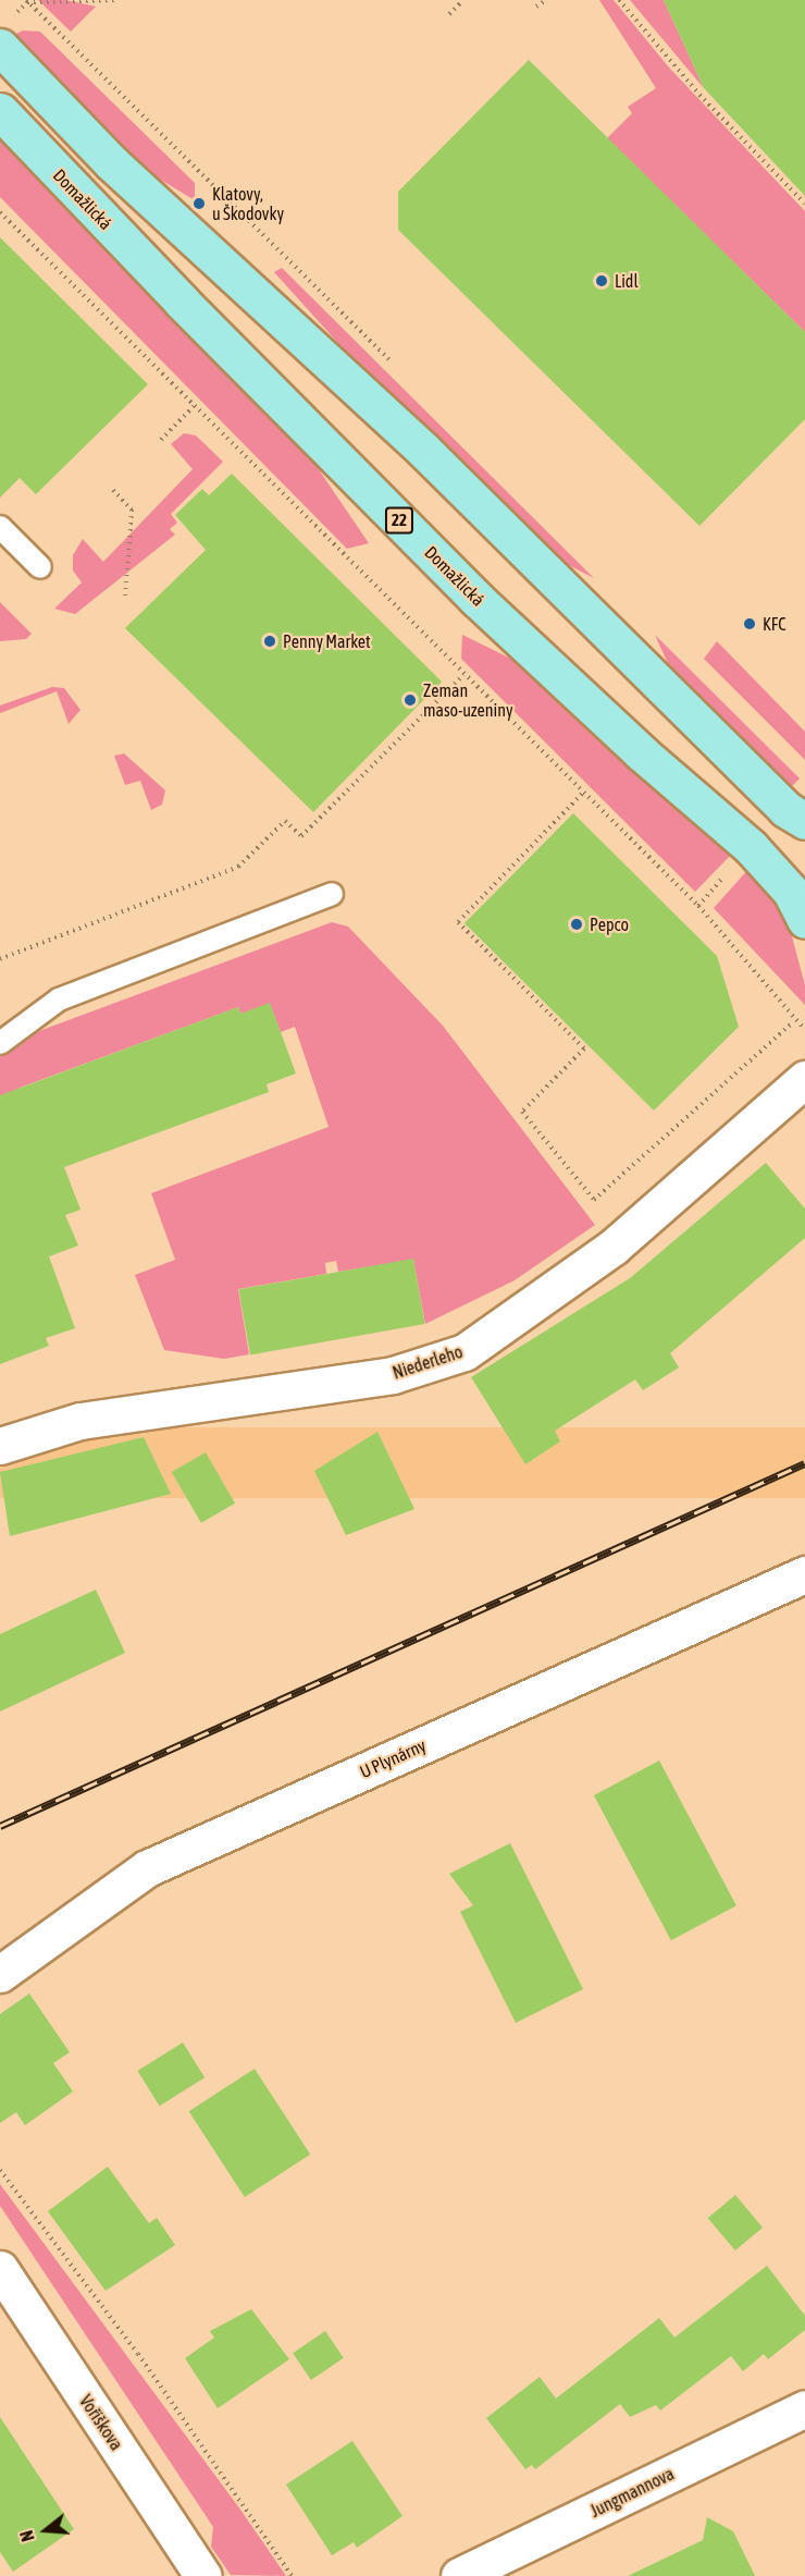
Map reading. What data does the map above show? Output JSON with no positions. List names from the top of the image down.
{
  "streets": {
    "main road": ["Domažlická", "22"],
    "street": [
      "Niederleho",
      "U Plynárny",
      "Voříškova",
      "Jungmannova"
    ]
  },
  "places": [
    "Klatovy, u Škodovky",
    "Lidl",
    "KFC",
    "Penny Market",
    "Zeman maso-uzeniny",
    "Pepco"
  ],
  "north": "left"
}
